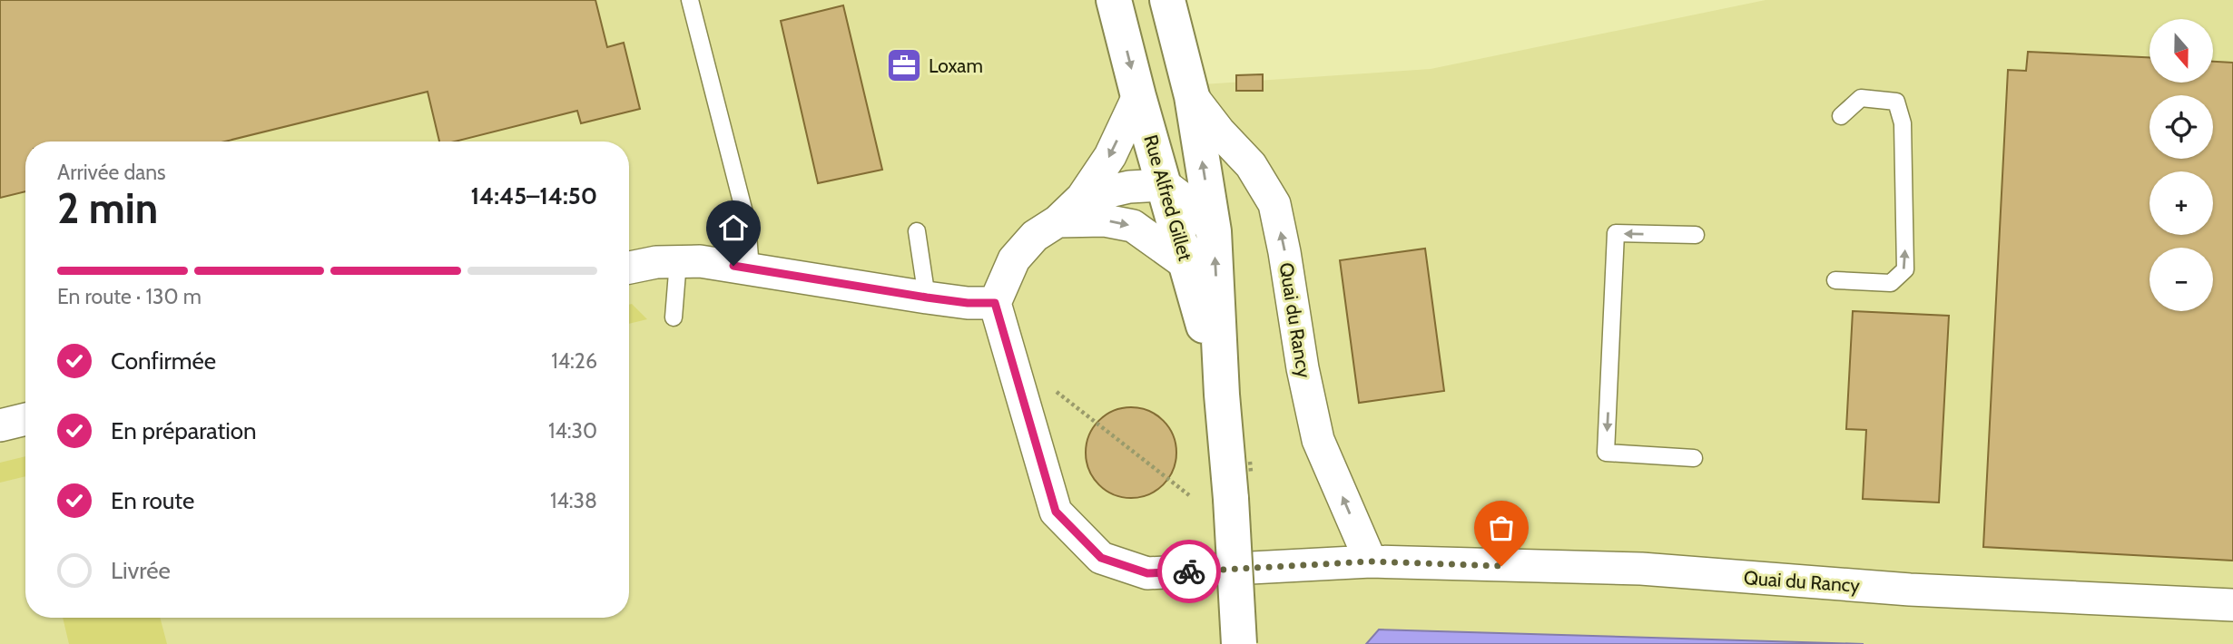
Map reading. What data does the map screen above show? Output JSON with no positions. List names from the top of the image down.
{
  "streets": {
    "main road": ["Rue Alfred Gillet"],
    "street": ["Quai du Rancy"]
  },
  "crossings": [
    ["Rue Alfred Gillet", "Quai du Rancy"]
  ],
  "places": {
    "office": ["Loxam"]
  },
  "north": "bottom",
  "page": {
    "map_buttons": ["+", "−"],
    "heading": ["2 min", "Arrivée dans", "14:45–14:50"],
    "bar": "En route · 130 m",
    "list": [
      ["Confirmée", "14:26"],
      ["En préparation", "14:30"],
      ["En route", "14:38"],
      "Livrée"
    ]
  }
}
